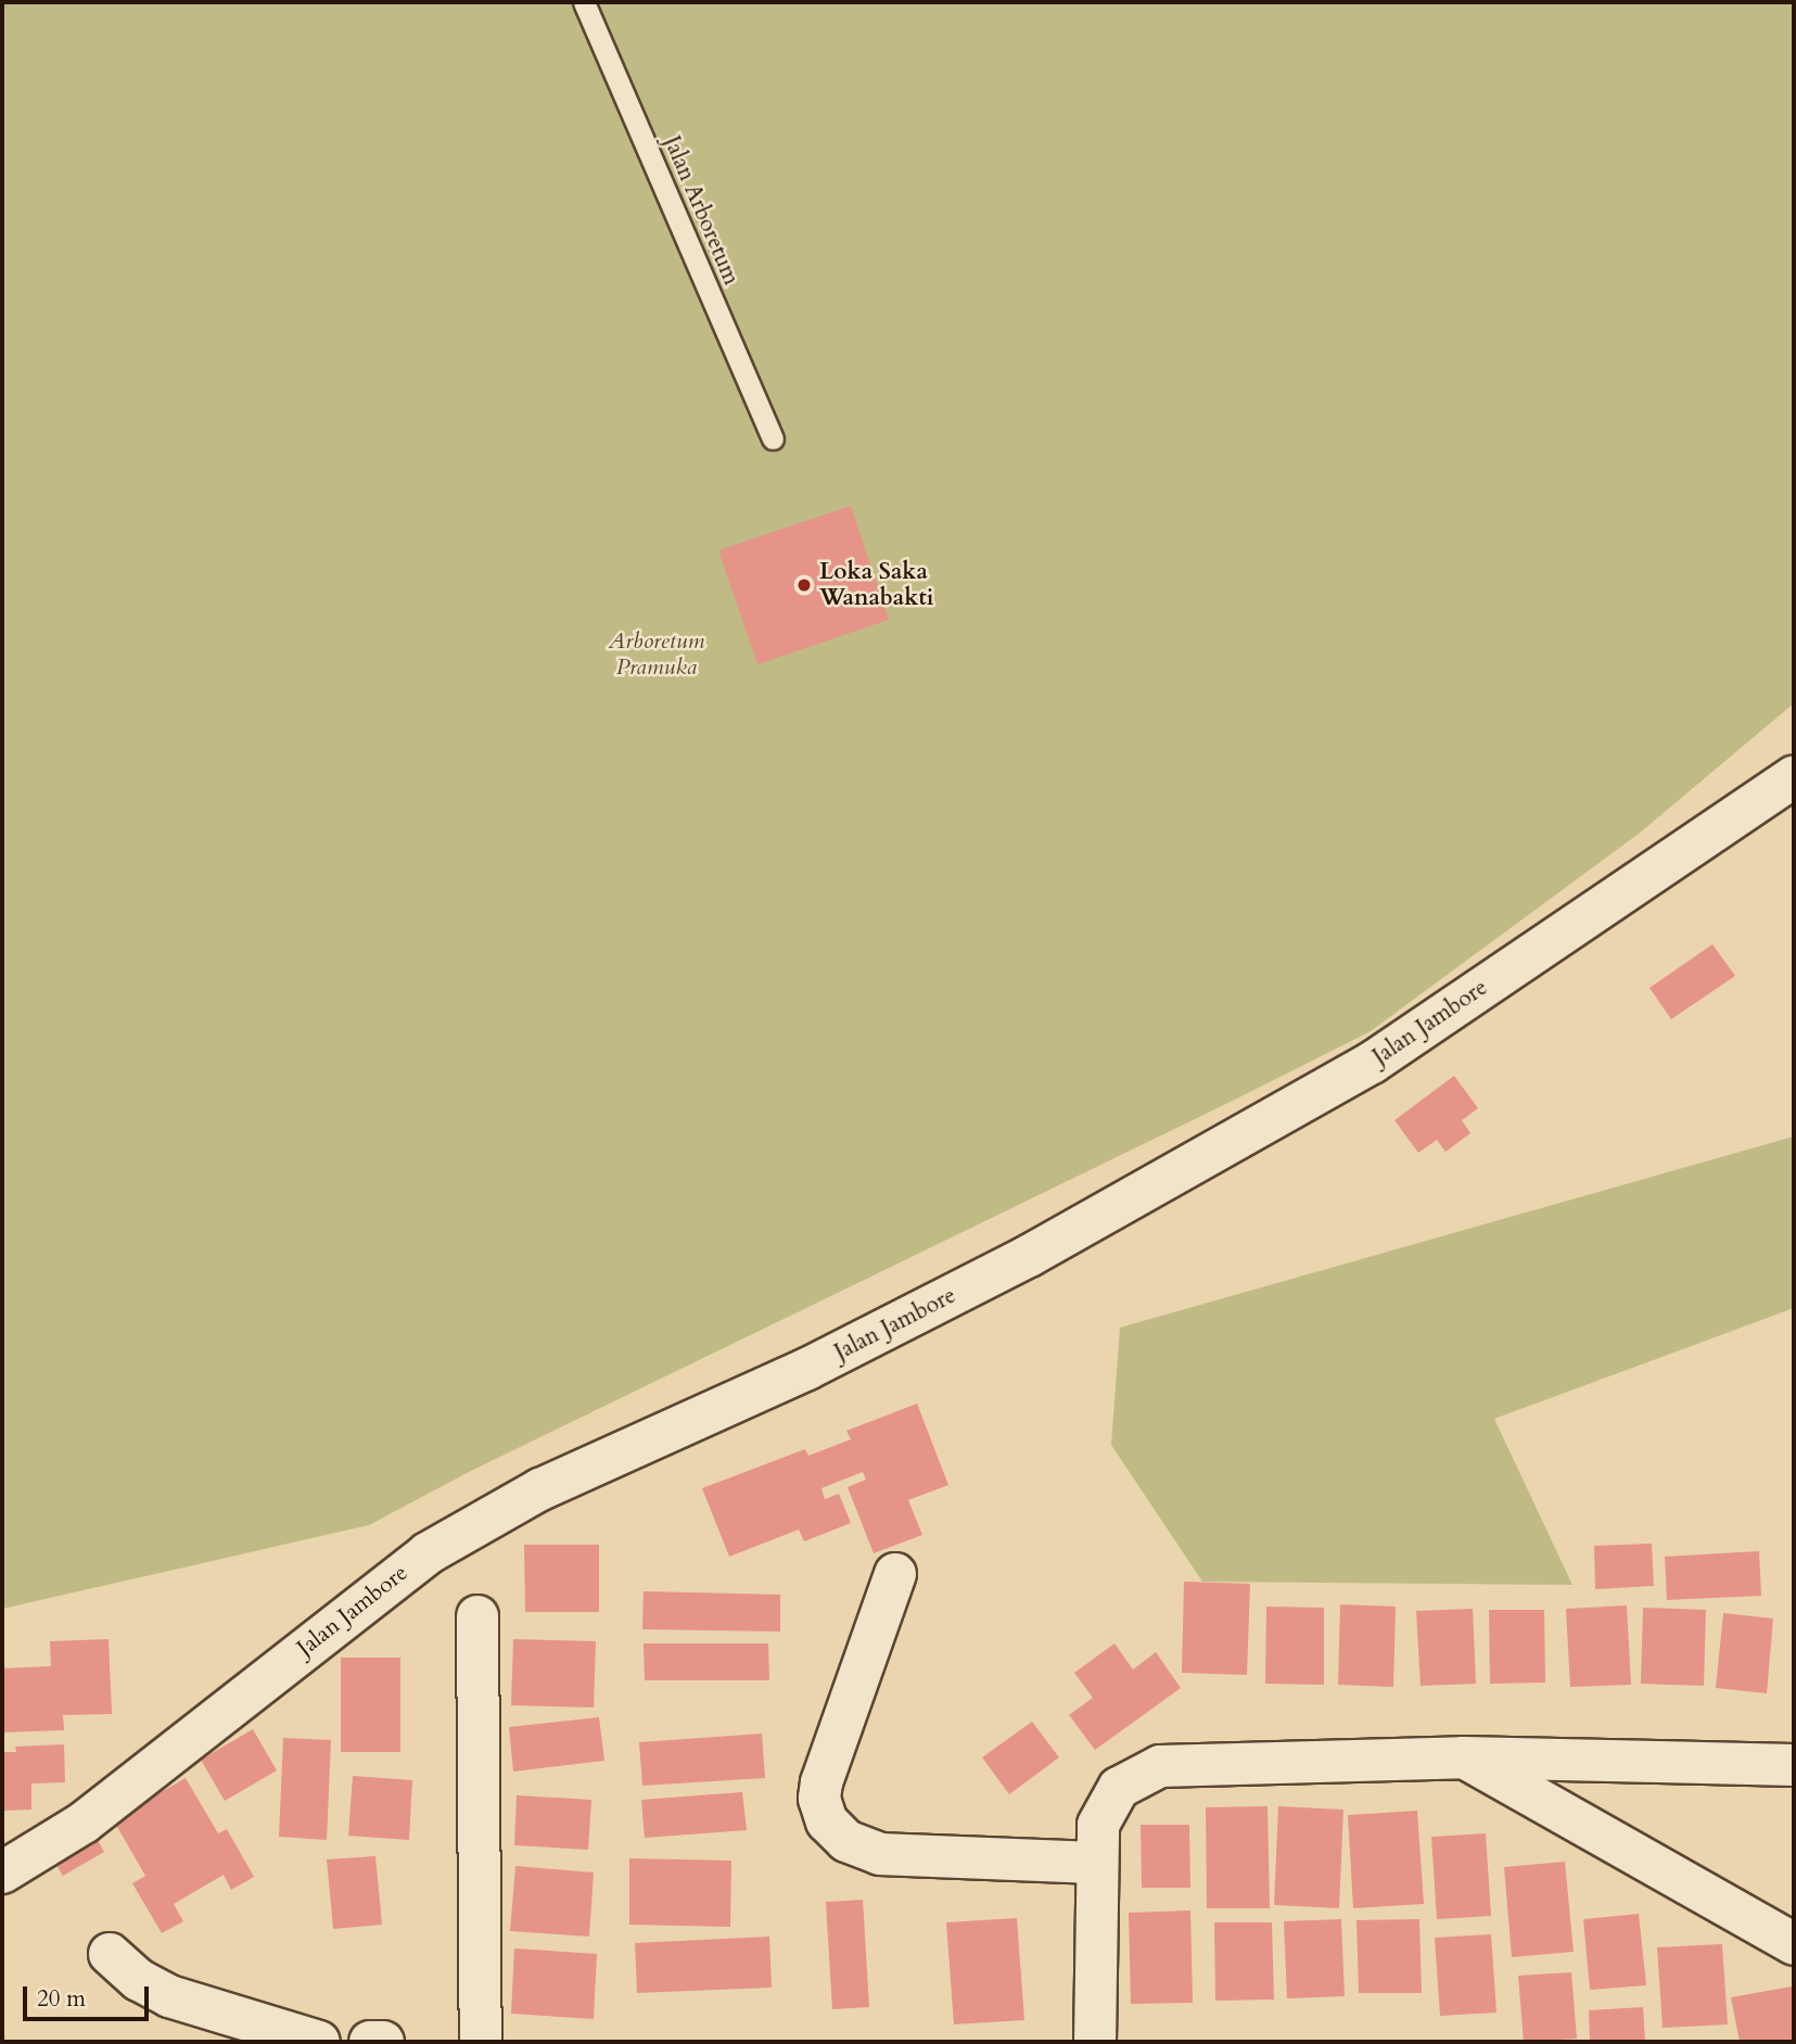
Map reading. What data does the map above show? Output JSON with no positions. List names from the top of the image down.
{
  "streets": {
    "street": ["Jalan Jambore"],
    "lane": ["Jalan Arboretum"]
  },
  "parks": ["Arboretum Pramuka"],
  "places": ["Loka Saka Wanabakti"],
  "scale_bar": "20 m"
}
